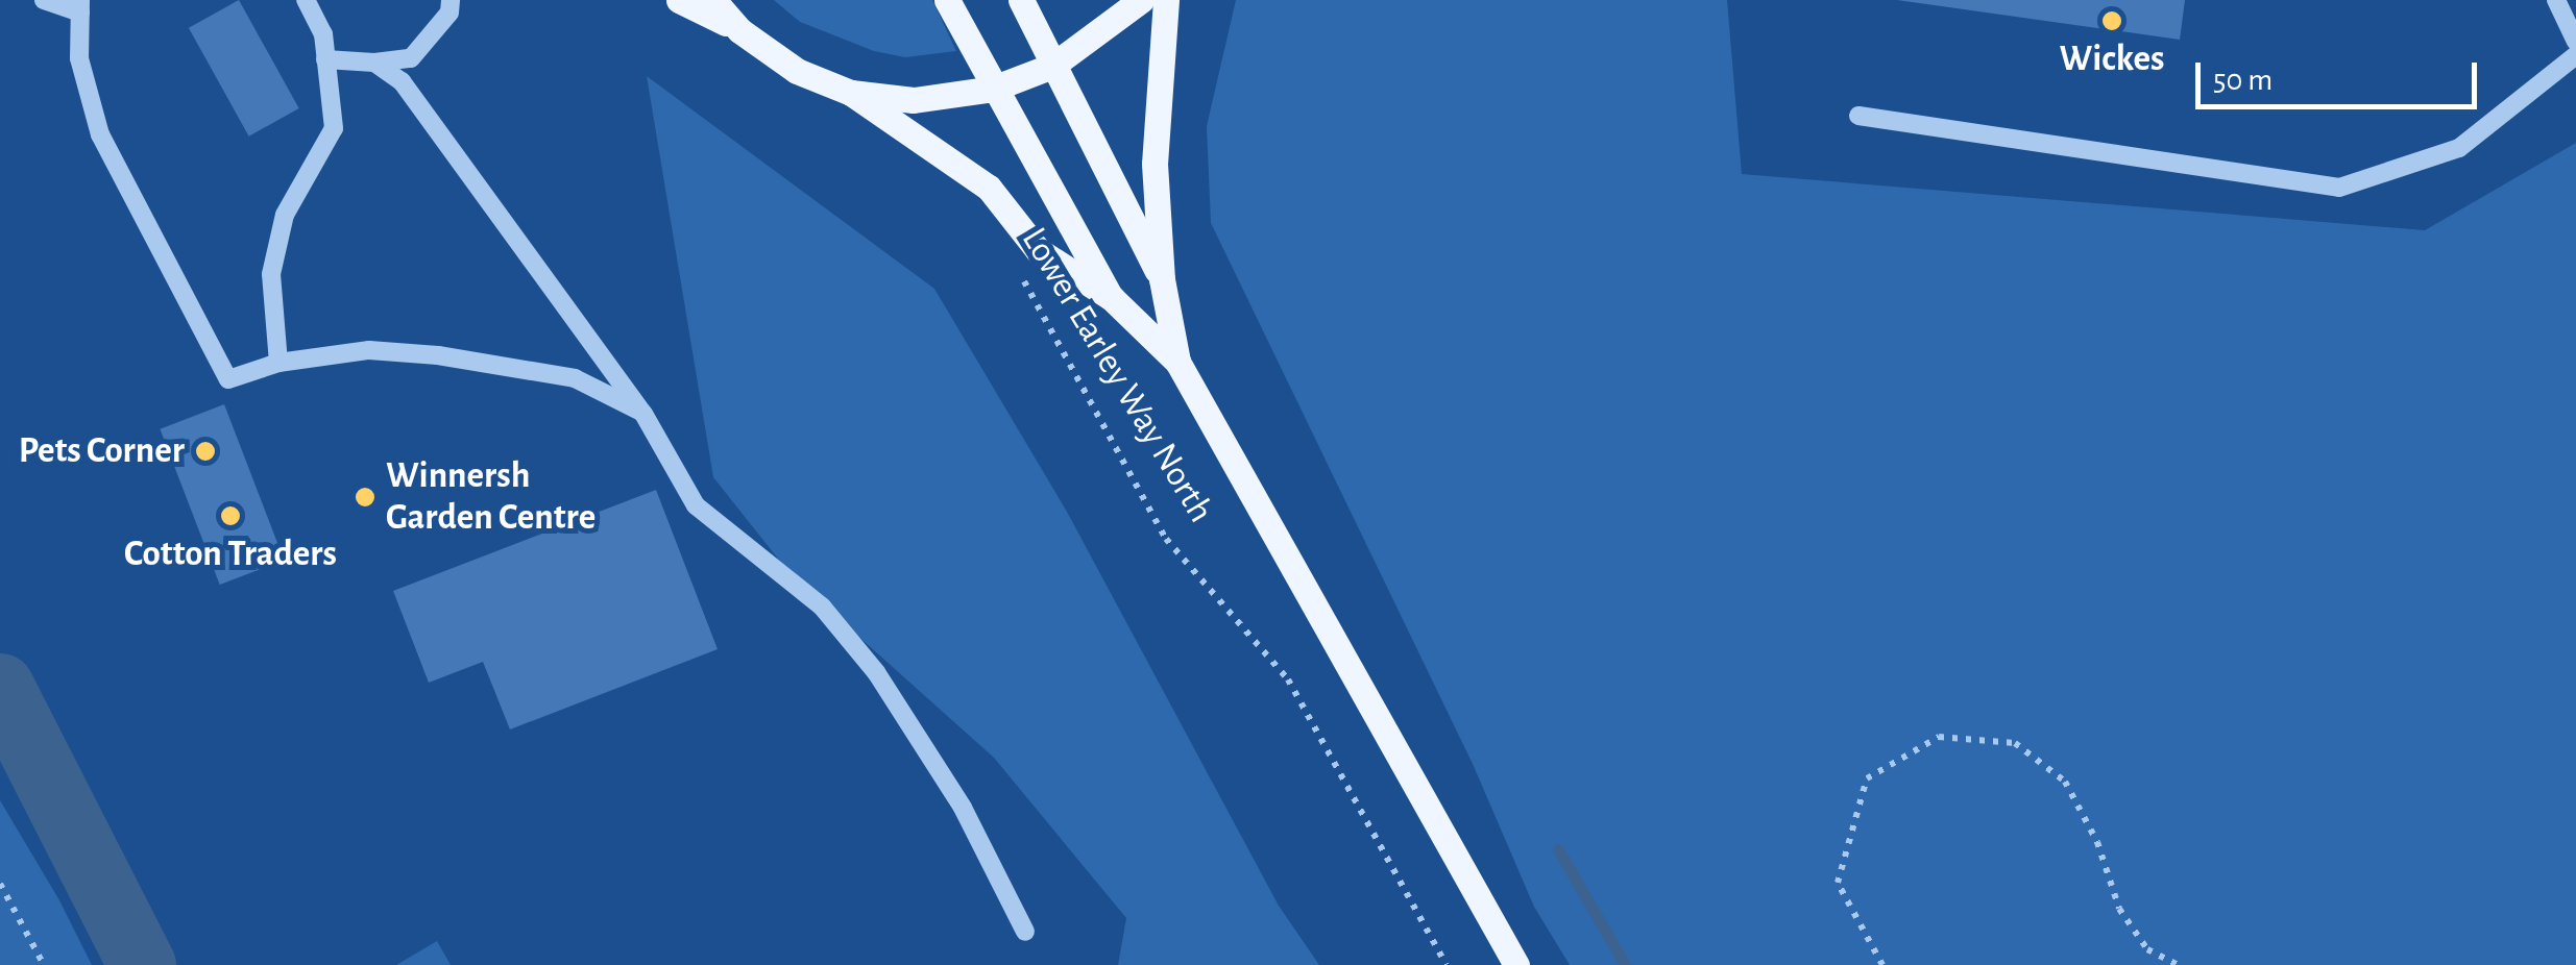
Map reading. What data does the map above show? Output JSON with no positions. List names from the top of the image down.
{
  "streets": {
    "main road": ["Lower Earley Way North"]
  },
  "places": [
    "Wickes",
    "Pets Corner",
    "Winnersh Garden Centre",
    "Cotton Traders"
  ],
  "scale_bar": "50 m"
}
